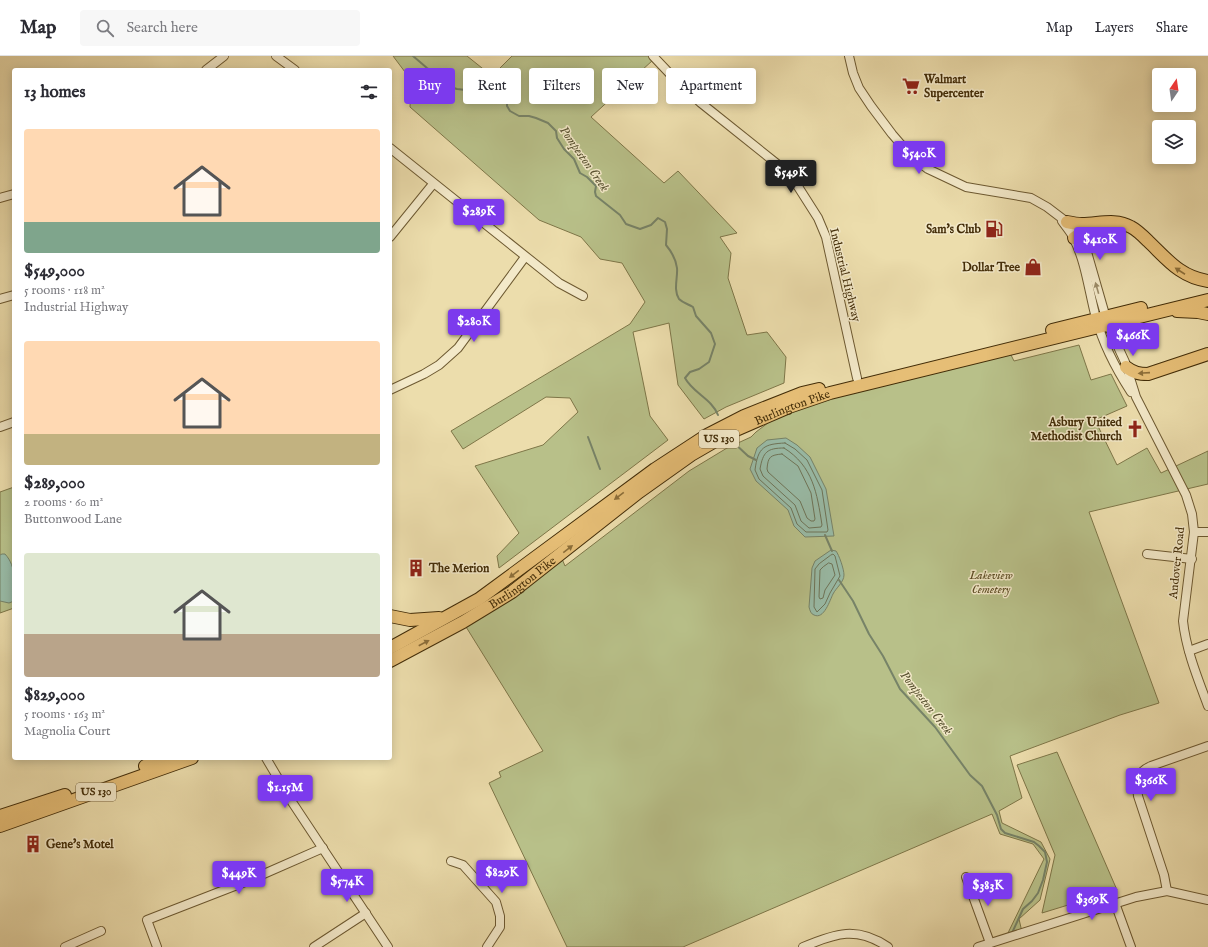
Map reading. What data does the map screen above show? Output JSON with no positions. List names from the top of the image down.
{
  "streets": {
    "highway": ["Burlington Pike", "US 130"],
    "street": ["Industrial Highway", "Andover Road"]
  },
  "crossings": [
    ["Industrial Highway", "Burlington Pike"],
    ["Burlington Pike", "Andover Road"]
  ],
  "water": ["Pompeston Creek"],
  "parks": ["Lakeview Cemetery"],
  "places": {
    "supermarket": ["Walmart Supercenter"],
    "fuel station": ["Sam's Club"],
    "shop": ["Dollar Tree"],
    "church": ["Asbury United Methodist Church"],
    "building": ["The Merion", "Gene's Motel"]
  },
  "north": "top",
  "page": {
    "header": "Map",
    "search": "Search here",
    "nav": ["Map", "Layers", "Share"],
    "chip": [
      "Buy",
      "Rent",
      "Filters",
      "New",
      "Apartment"
    ],
    "heading": "13 homes",
    "list": [
      {
        "name": "$549,000",
        "note": "5 rooms · 118 m² · Industrial Highway"
      },
      {
        "name": "$289,000",
        "note": "2 rooms · 60 m² · Buttonwood Lane"
      },
      {
        "name": "$829,000",
        "note": "5 rooms · 163 m² · Magnolia Court"
      }
    ],
    "price": [
      "$540K",
      "$549K",
      "$289K",
      "$410K",
      "$280K",
      "$466K",
      "$366K",
      "$1.15M",
      "$829K",
      "$449K",
      "$574K",
      "$383K",
      "$369K"
    ]
  }
}
